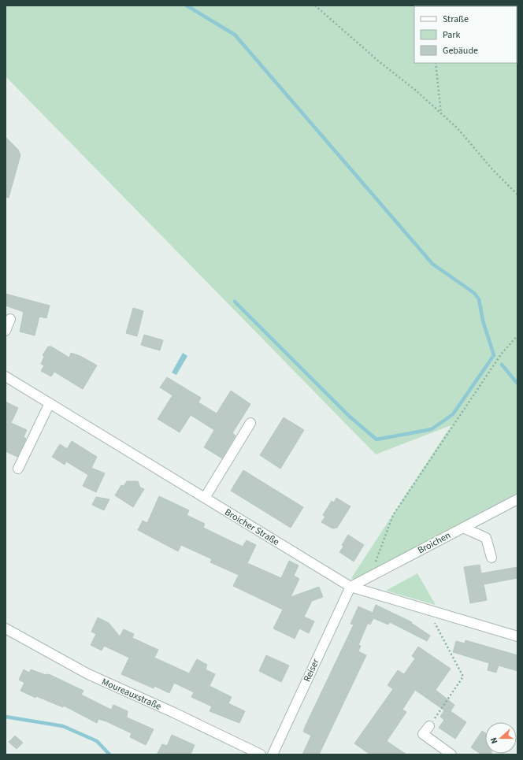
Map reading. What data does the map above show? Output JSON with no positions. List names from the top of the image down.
{
  "streets": {
    "street": [
      "Broicher Straße",
      "Broichen",
      "Reiser",
      "Moureauxstraße"
    ]
  },
  "crossings": [
    ["Broicher Straße", "Broichen"],
    ["Broicher Straße", "Reiser"],
    ["Broichen", "Reiser"]
  ],
  "legend": ["Straße", "Park", "Gebäude"],
  "north": "left"
}
